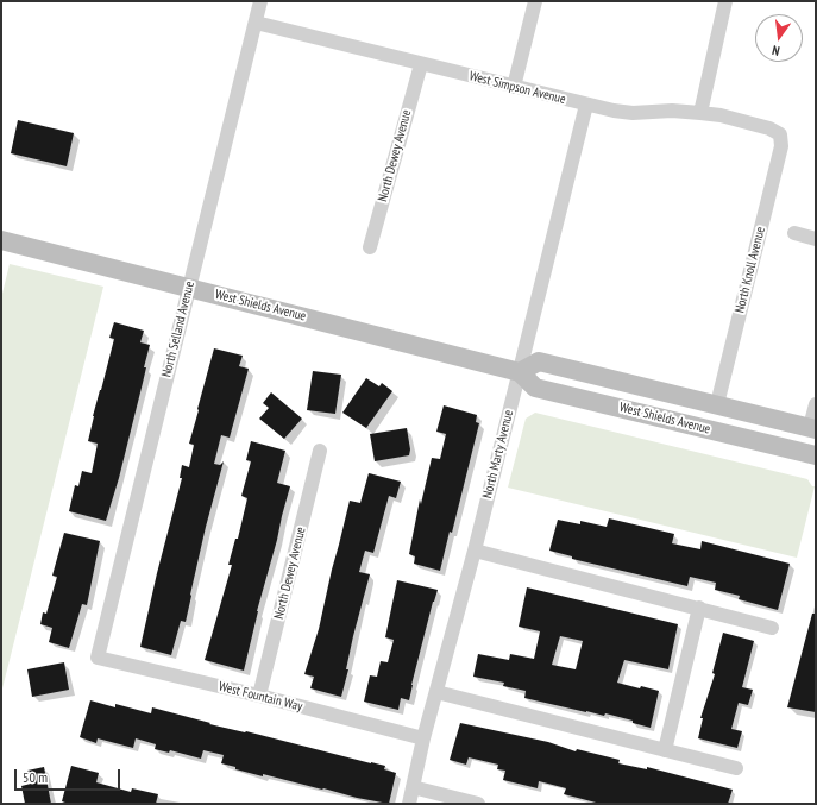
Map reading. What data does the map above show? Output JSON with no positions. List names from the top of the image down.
{
  "streets": {
    "street": [
      "West Simpson Avenue",
      "North Dewey Avenue",
      "North Knoll Avenue",
      "West Shields Avenue",
      "North Selland Avenue",
      "North Marty Avenue",
      "West Fountain Way"
    ]
  },
  "crossings": [
    ["West Simpson Avenue", "North Dewey Avenue"],
    ["West Simpson Avenue", "North Knoll Avenue"],
    ["West Simpson Avenue", "North Selland Avenue"],
    ["West Simpson Avenue", "North Marty Avenue"],
    ["North Dewey Avenue", "West Fountain Way"],
    ["North Knoll Avenue", "West Shields Avenue"],
    ["West Shields Avenue", "North Selland Avenue"],
    ["West Shields Avenue", "North Marty Avenue"],
    ["North Selland Avenue", "West Fountain Way"],
    ["North Marty Avenue", "West Fountain Way"]
  ],
  "scale_bar": "50 m",
  "north": "bottom"
}
